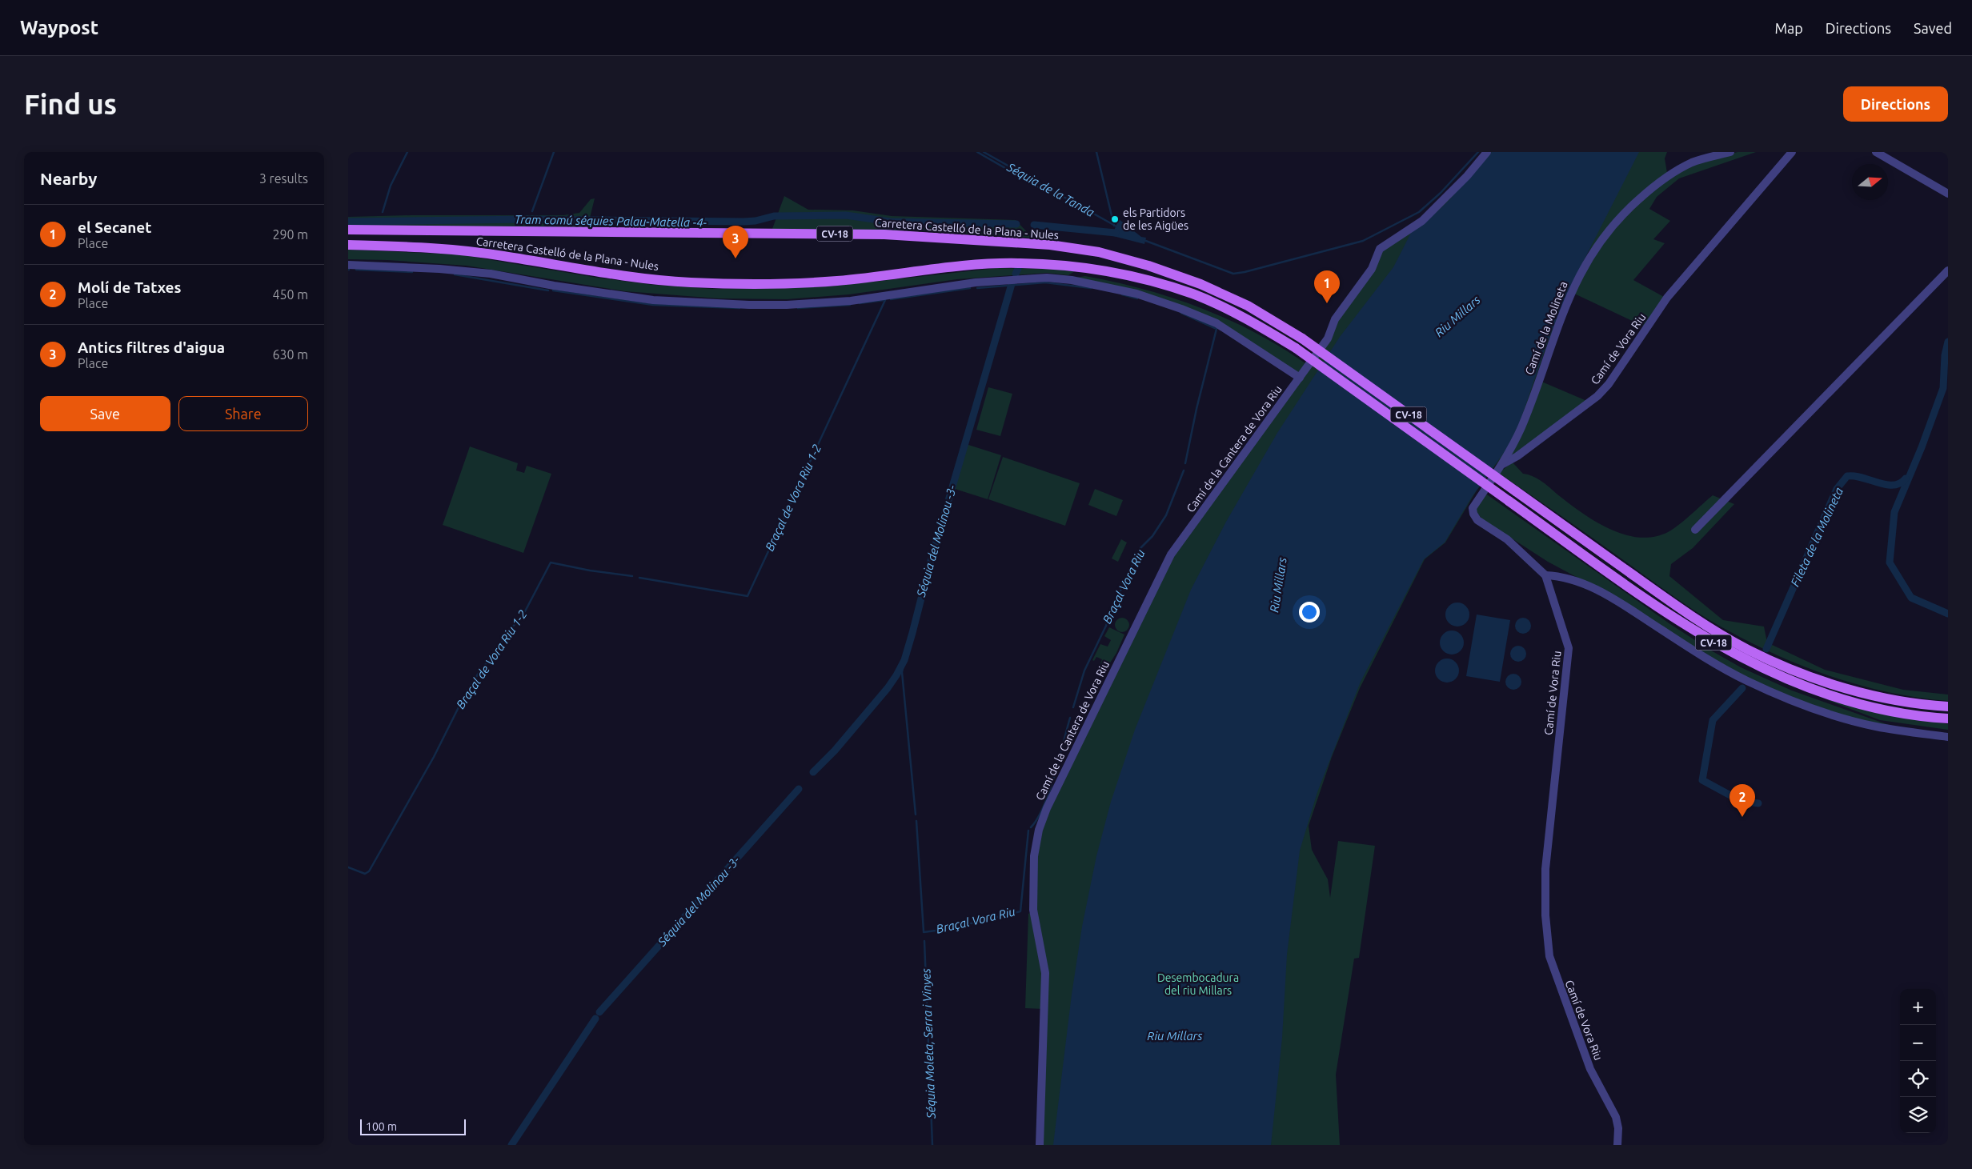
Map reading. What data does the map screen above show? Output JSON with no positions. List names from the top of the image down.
{
  "streets": {
    "main road": ["Carretera Castelló de la Plana - Nules", "CV-18"],
    "street": ["Camí de la Molineta", "Camí de Vora Riu", "Camí de la Cantera de Vora Riu"]
  },
  "crossings": [
    ["Camí de la Molineta", "Camí de Vora Riu"]
  ],
  "water": [
    "Séquia de la Tanda",
    "Tram comú séquies Palau-Matella -4-",
    "Riu Millars",
    "Braçal de Vora Riu 1-2",
    "Fileta de la Molineta",
    "Séquia del Molinou -3-",
    "Braçal Vora Riu",
    "Séquia Moleta, Serra i Vinyes"
  ],
  "parks": ["Desembocadura del riu Millars"],
  "places": ["els Partidors de les Aigües"],
  "scale_bar": "100 m",
  "north": "right",
  "page": {
    "header": "Waypost",
    "nav": ["Map", "Directions", "Saved"],
    "buttons": [
      "Directions",
      ["Save", "Share"]
    ],
    "title": "Find us",
    "heading": ["Nearby", "3 results"],
    "list": [
      {
        "mark": "1",
        "name": "el Secanet",
        "note": "Place",
        "value": "290 m"
      },
      {
        "mark": "2",
        "name": "Molí de Tatxes",
        "note": "Place",
        "value": "450 m"
      },
      {
        "mark": "3",
        "name": "Antics filtres d'aigua",
        "note": "Place",
        "value": "630 m"
      }
    ],
    "pins": ["3", "1", "2"],
    "map_buttons": ["+", "−"],
    "scale": "100 m"
  }
}
